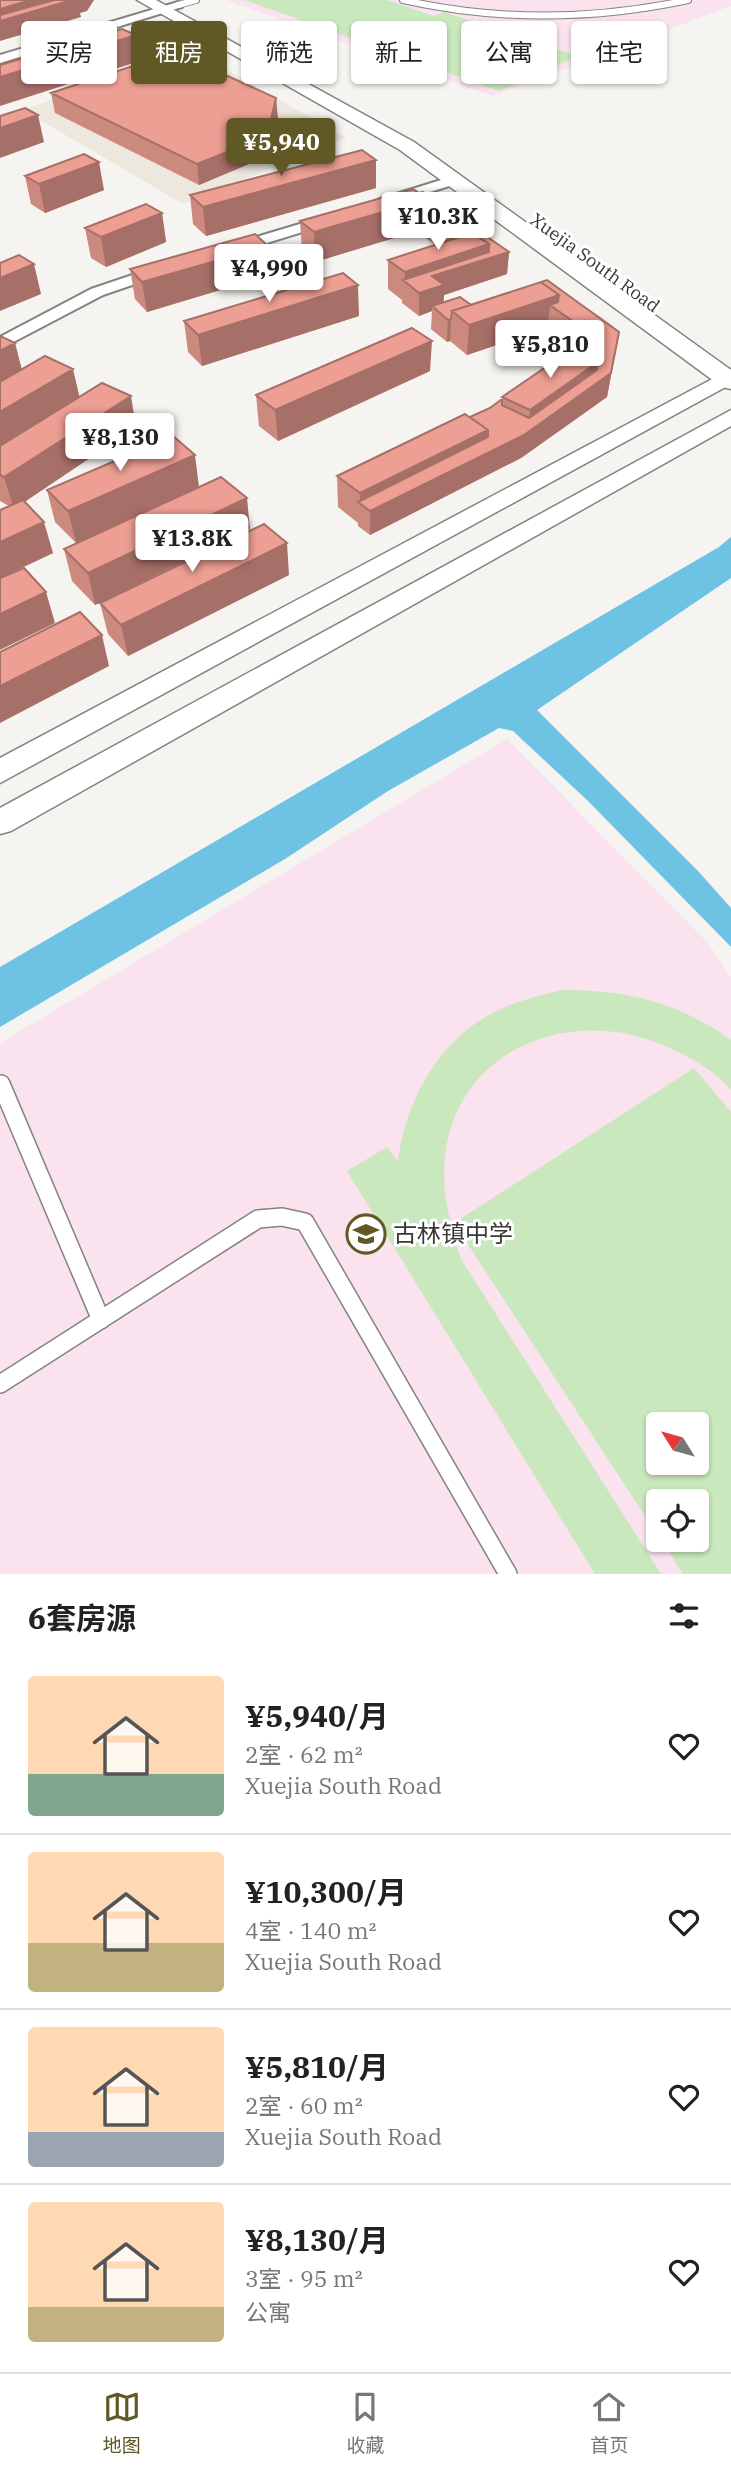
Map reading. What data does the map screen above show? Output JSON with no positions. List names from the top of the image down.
{
  "streets": {
    "main road": ["Xuejia South Road"]
  },
  "places": {
    "school or university": ["古林镇中学"]
  },
  "north": "top left",
  "page": {
    "chip": [
      "买房",
      "租房",
      "筛选",
      "新上",
      "公寓",
      "住宅"
    ],
    "price": [
      "¥5,940",
      "¥10.3K",
      "¥4,990",
      "¥5,810",
      "¥8,130",
      "¥13.8K"
    ],
    "heading": "6套房源",
    "list": [
      {
        "name": "¥5,940/月",
        "note": "2室 · 62 m² · Xuejia South Road"
      },
      {
        "name": "¥10,300/月",
        "note": "4室 · 140 m² · Xuejia South Road"
      },
      {
        "name": "¥5,810/月",
        "note": "2室 · 60 m² · Xuejia South Road"
      },
      {
        "name": "¥8,130/月",
        "note": "3室 · 95 m² · 公寓"
      }
    ],
    "tabs": ["地图", "收藏", "首页"]
  }
}
